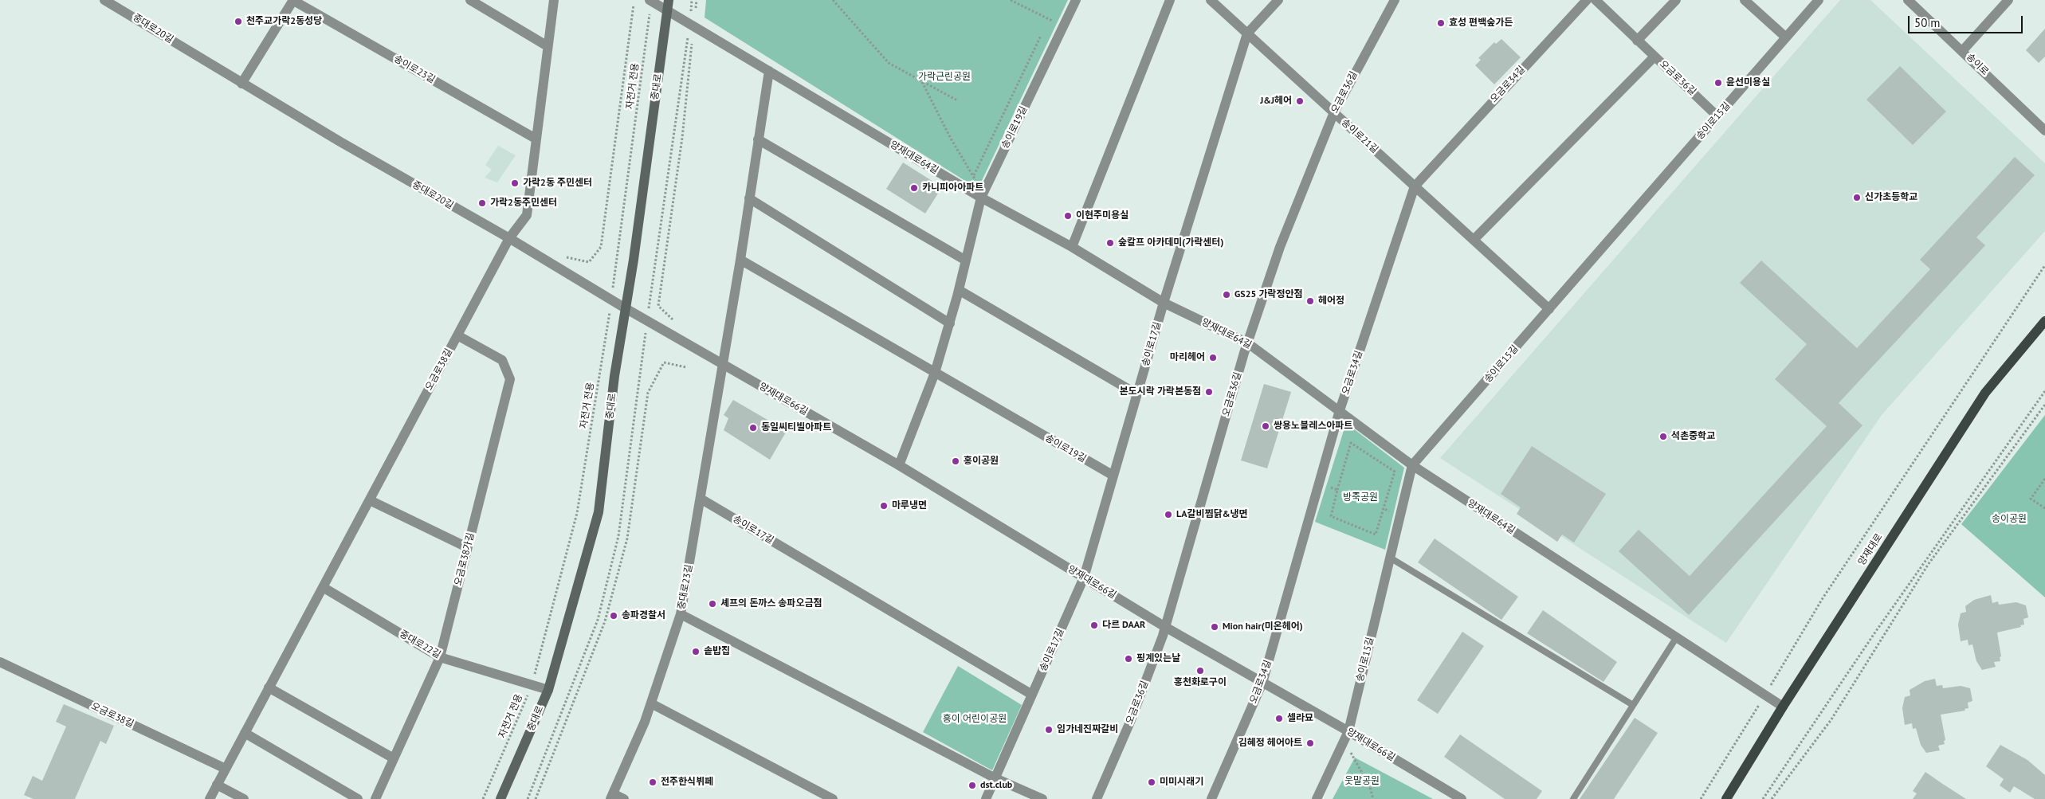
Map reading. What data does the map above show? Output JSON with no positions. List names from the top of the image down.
{
  "streets": {
    "main road": ["중대로", "양재대로"],
    "street": [
      "중대로20길",
      "송이로",
      "송이로23길",
      "오금로36길",
      "오금로34길",
      "송이로15길",
      "송이로19길",
      "송이로21길",
      "양재대로64길",
      "송이로17길",
      "오금로38길",
      "양재대로66길",
      "오금로38가길",
      "중대로23길",
      "중대로22길"
    ],
    "path": ["자전거 전용"]
  },
  "crossings": [
    ["중대로20길", "자전거 전용"],
    ["중대로20길", "중대로"],
    ["중대로20길", "오금로38길"],
    ["중대로20길", "양재대로66길"],
    ["오금로36길", "송이로15길"],
    ["오금로36길", "송이로21길"],
    ["오금로36길", "양재대로64길"],
    ["오금로36길", "양재대로66길"],
    ["오금로34길", "송이로21길"],
    ["오금로34길", "양재대로64길"],
    ["오금로34길", "양재대로66길"],
    ["자전거 전용", "양재대로64길"],
    ["자전거 전용", "중대로22길"],
    ["중대로", "양재대로64길"],
    ["중대로", "양재대로66길"],
    ["중대로", "중대로22길"],
    ["송이로15길", "송이로21길"],
    ["송이로15길", "양재대로64길"],
    ["송이로15길", "양재대로66길"],
    ["송이로19길", "양재대로64길"],
    ["송이로19길", "송이로17길"],
    ["송이로19길", "양재대로66길"],
    ["송이로21길", "송이로17길"],
    ["양재대로64길", "송이로17길"],
    ["양재대로64길", "양재대로"],
    ["송이로17길", "양재대로66길"],
    ["송이로17길", "중대로23길"],
    ["오금로38길", "오금로38가길"],
    ["오금로38길", "중대로22길"],
    ["양재대로66길", "중대로23길"],
    ["오금로38가길", "중대로22길"]
  ],
  "parks": [
    "가락근린공원",
    "방죽공원",
    "송이공원",
    "흥이 어린이공원",
    "웃말공원"
  ],
  "places": [
    "천주교가락2동성당",
    "효성 편백숲가든",
    "윤선미용실",
    "J&J헤어",
    "가락2동 주민센터",
    "카니피아아파트",
    "신가초등학교",
    "가락2동주민센터",
    "이현주미용실",
    "숲칼프 아카데미(가락센터)",
    "GS25 가락정안점",
    "헤어정",
    "마리헤어",
    "본도시락 가락본동점",
    "쌍용노블레스아파트",
    "동일씨티빌아파트",
    "석촌중학교",
    "홍이공원",
    "마루냉면",
    "LA갈비찜닭&냉면",
    "셰프의 돈까스 송파오금점",
    "송파경찰서",
    "다르 DAAR",
    "Mion hair(미온헤어)",
    "솥밥집",
    "핑계있는날",
    "홍천화로구이",
    "셀라묘",
    "임가네진짜갈비",
    "김혜정 헤어아트",
    "전주한식뷔페",
    "미미시래기",
    "dst.club"
  ],
  "scale_bar": "50 m"
}
